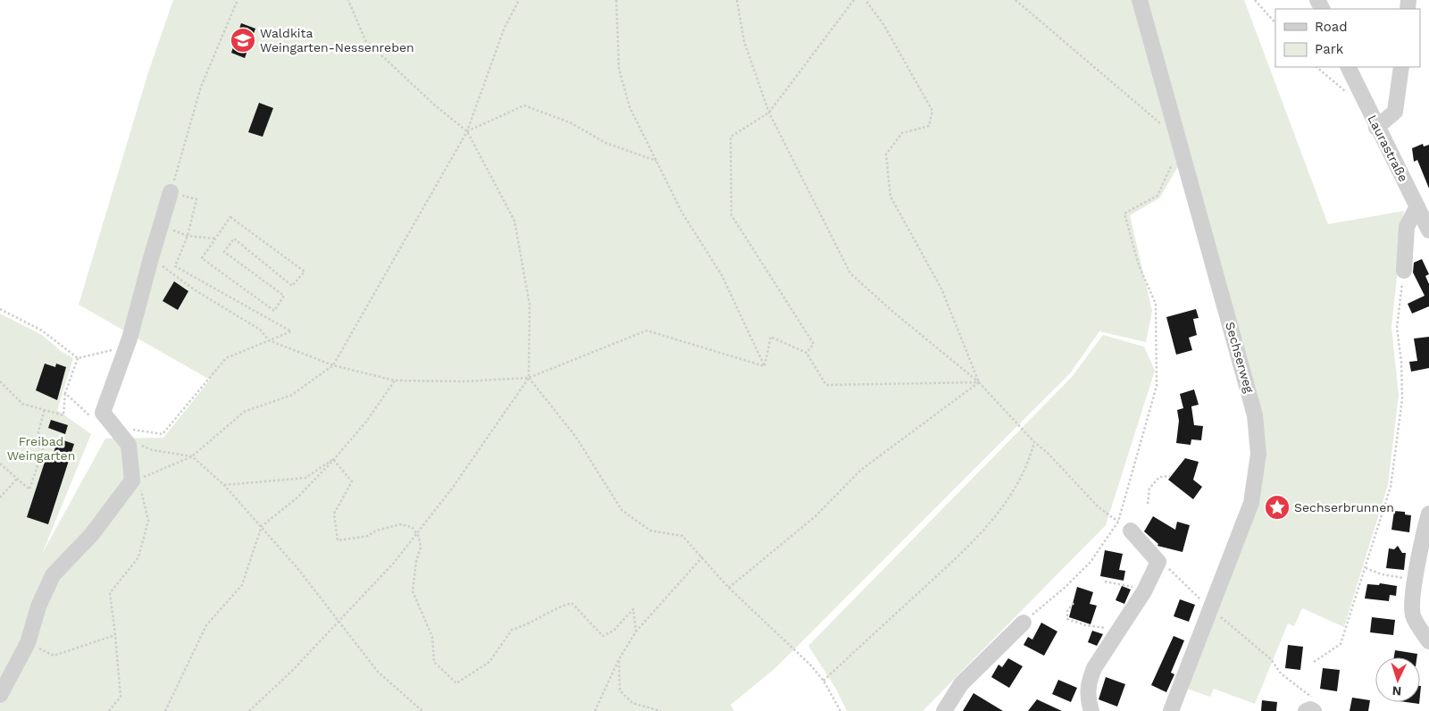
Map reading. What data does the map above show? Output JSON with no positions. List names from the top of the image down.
{
  "streets": {
    "street": ["Laurastraße", "Sechserweg"]
  },
  "parks": ["Freibad Weingarten"],
  "places": {
    "school or university": ["Waldkita Weingarten-Nessenreben"],
    "place": ["Sechserbrunnen"]
  },
  "legend": ["Road", "Park"],
  "north": "bottom"
}
